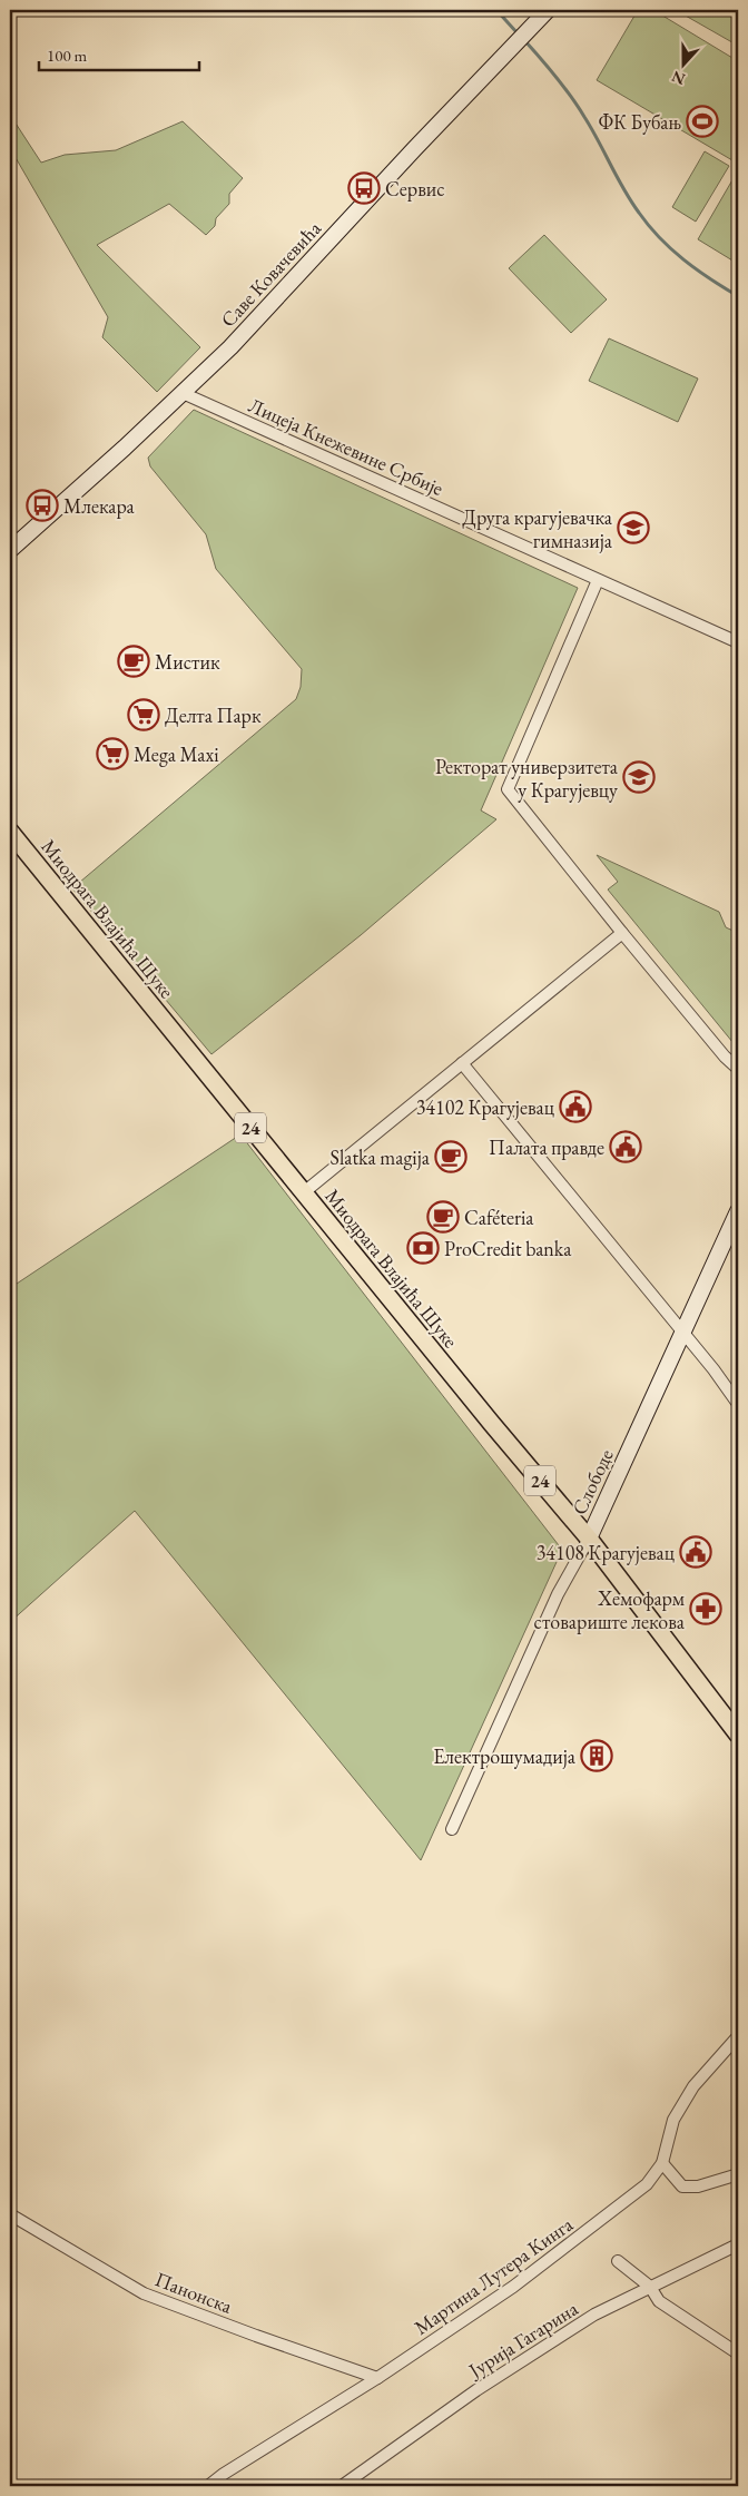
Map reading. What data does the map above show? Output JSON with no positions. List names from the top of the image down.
{
  "streets": {
    "main road": ["Миодрага Влајића Шуке", "24"],
    "street": [
      "Саве Ковачевића",
      "Лицеја Кнежевине Србије",
      "Слободе",
      "Мартина Лутера Кинга",
      "Панонска",
      "Јурија Гагарина"
    ]
  },
  "crossings": [
    ["Саве Ковачевића", "Лицеја Кнежевине Србије"],
    ["Миодрага Влајића Шуке", "Слободе"],
    ["Мартина Лутера Кинга", "Панонска"]
  ],
  "places": {
    "sports": ["ФК Бубањ"],
    "bus stop": ["Сервис", "Млекара"],
    "school or university": ["Друга крагујевачка гимназија", "Ректорат универзитета у Крагујевцу"],
    "cafe": ["Мистик", "Slatka magija", "Caféteria"],
    "supermarket": ["Делта Парк", "Mega Maxi"],
    "public building": ["34102 Крагујевац", "Палата правде", "34108 Крагујевац"],
    "bank": ["ProCredit banka"],
    "pharmacy": ["Хемофарм стовариште лекова"],
    "building": ["Електрошумадија"]
  },
  "scale_bar": "100 m",
  "north": "bottom"
}
